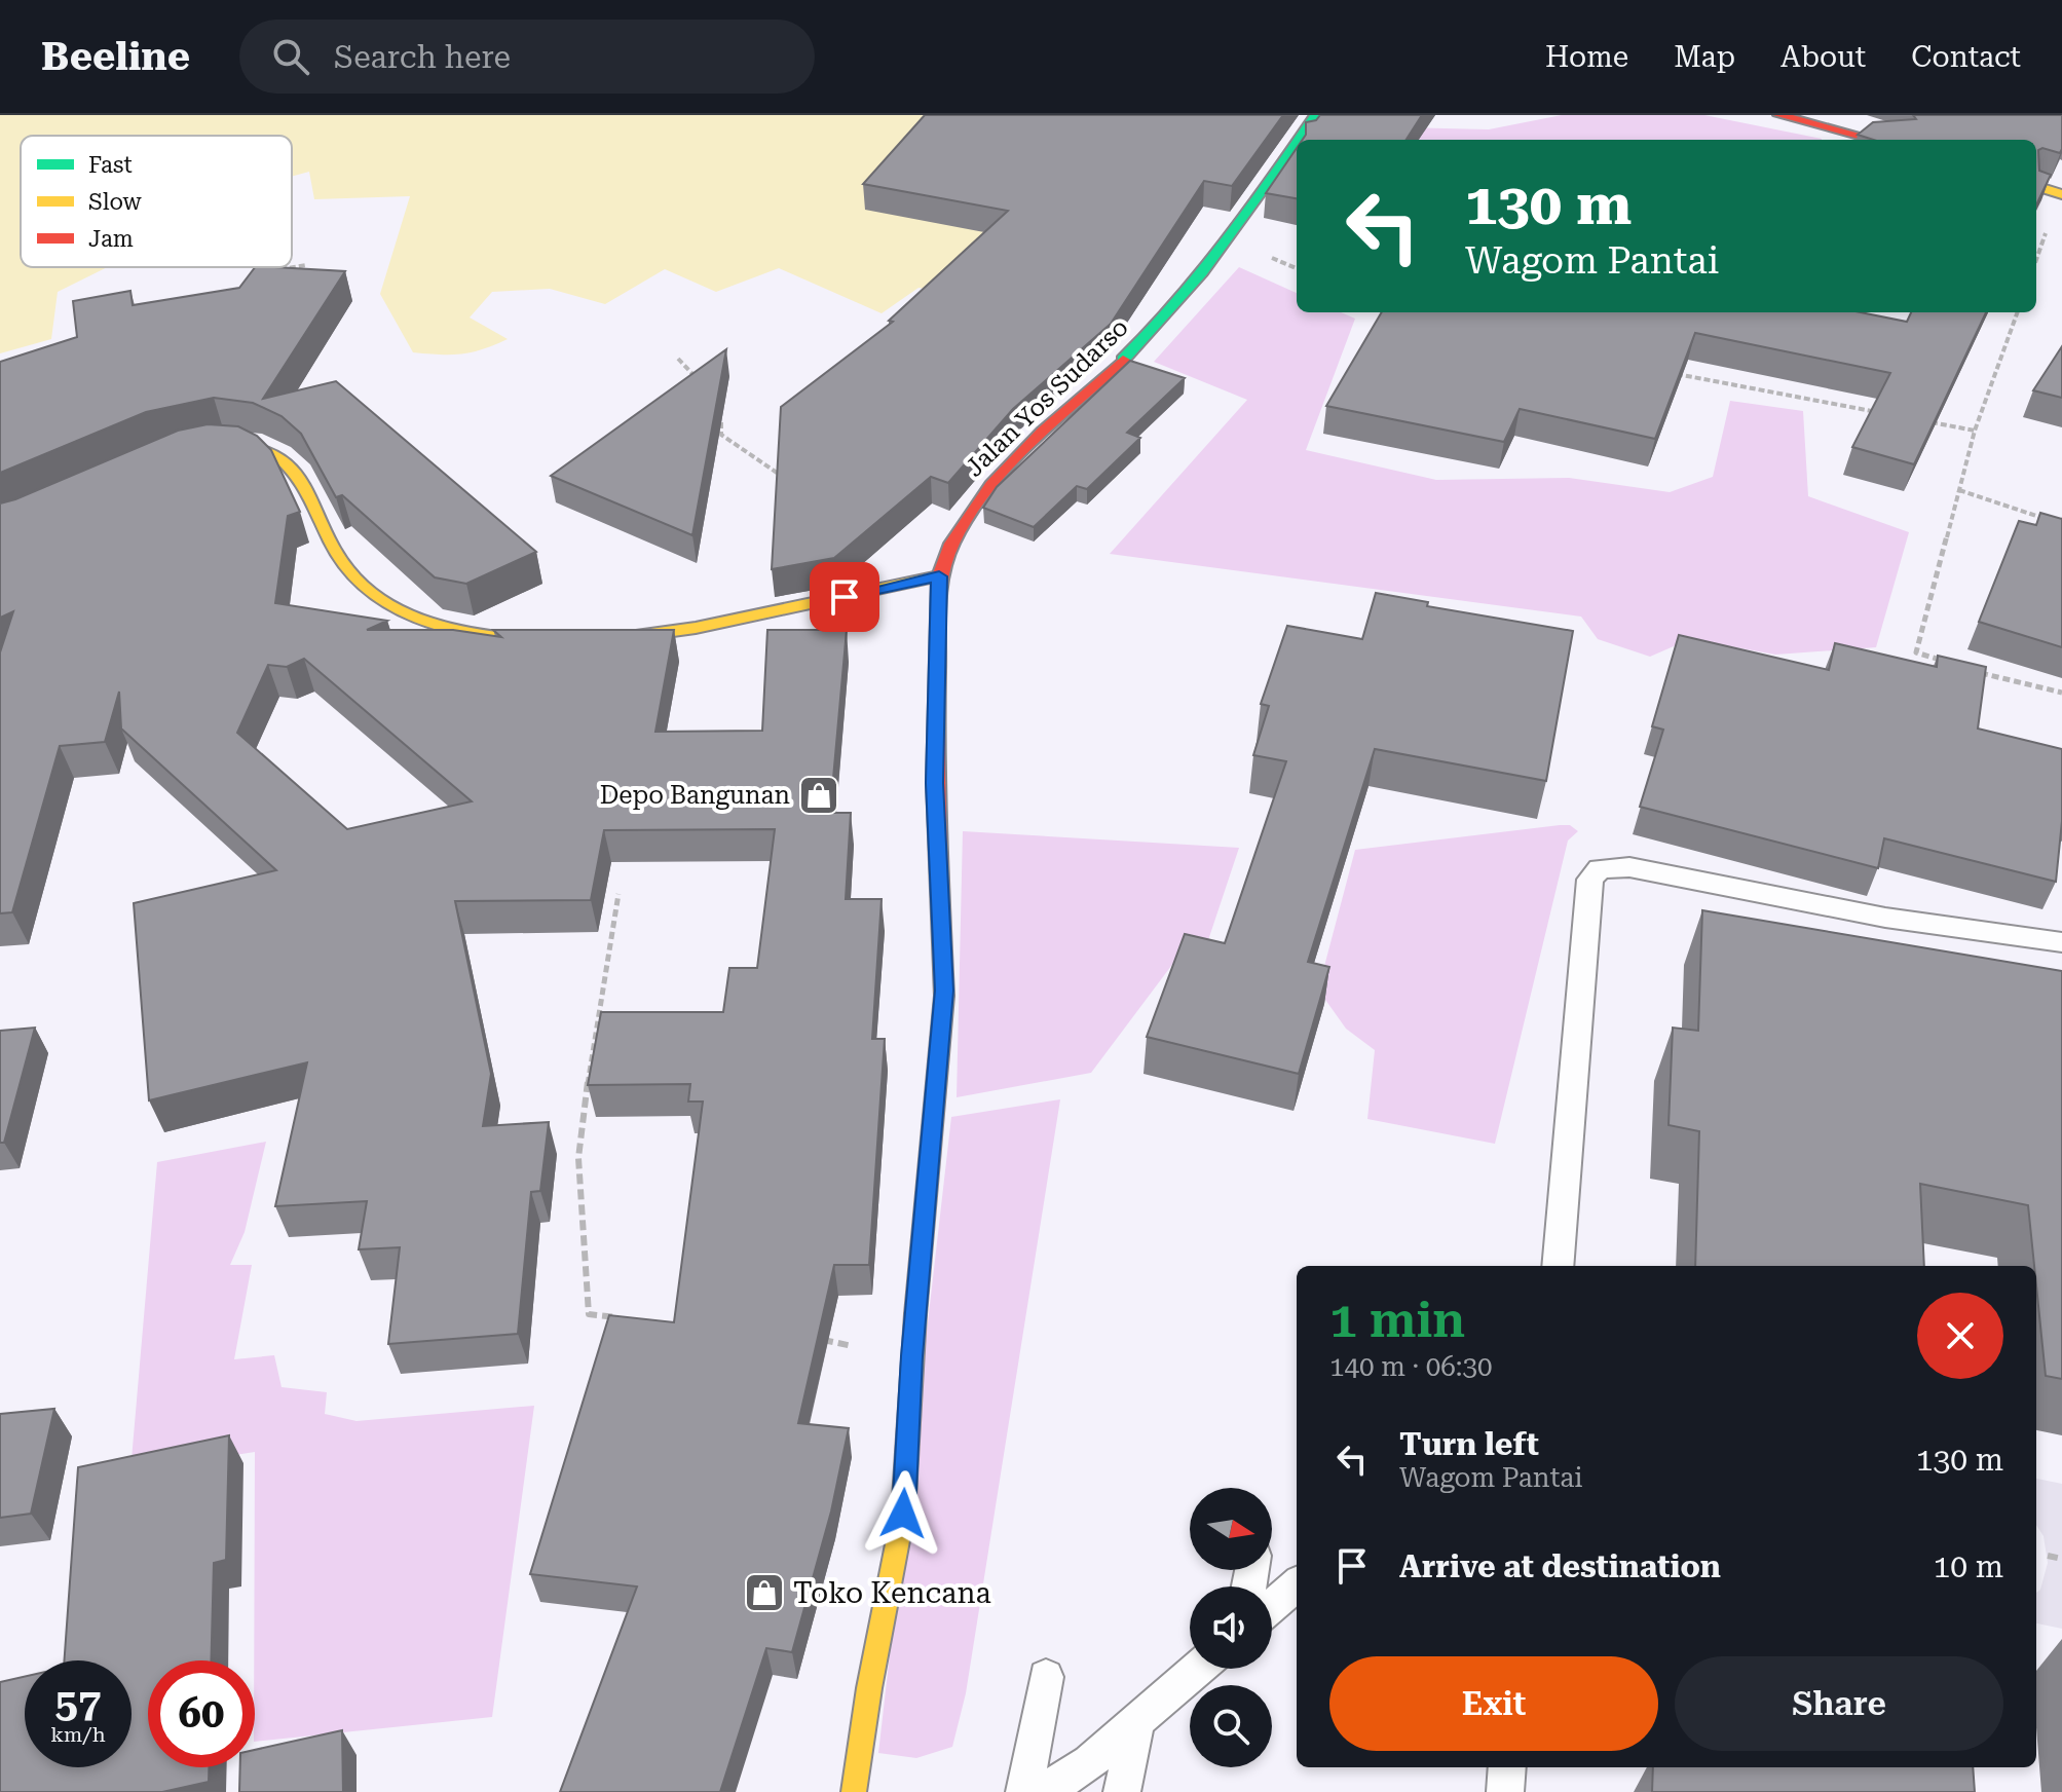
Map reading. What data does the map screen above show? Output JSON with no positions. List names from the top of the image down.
{
  "streets": {
    "main road": ["Jalan Yos Sudarso"]
  },
  "places": {
    "shop": ["Depo Bangunan", "Toko Kencana"]
  },
  "legend": ["Fast", "Slow", "Jam"],
  "north": "right",
  "page": {
    "header": "Beeline",
    "search": "Search here",
    "nav": [
      "Home",
      "Map",
      "About",
      "Contact"
    ],
    "turn": ["130 m", "Wagom Pantai"],
    "heading": ["1 min", "140 m · 06:30"],
    "list": [
      {
        "name": "Turn left",
        "note": "Wagom Pantai",
        "value": "130 m"
      },
      {
        "name": "Arrive at destination",
        "value": "10 m"
      }
    ],
    "buttons": ["Exit", "Share"],
    "speed": "57 km/h",
    "limit": "60"
  }
}
